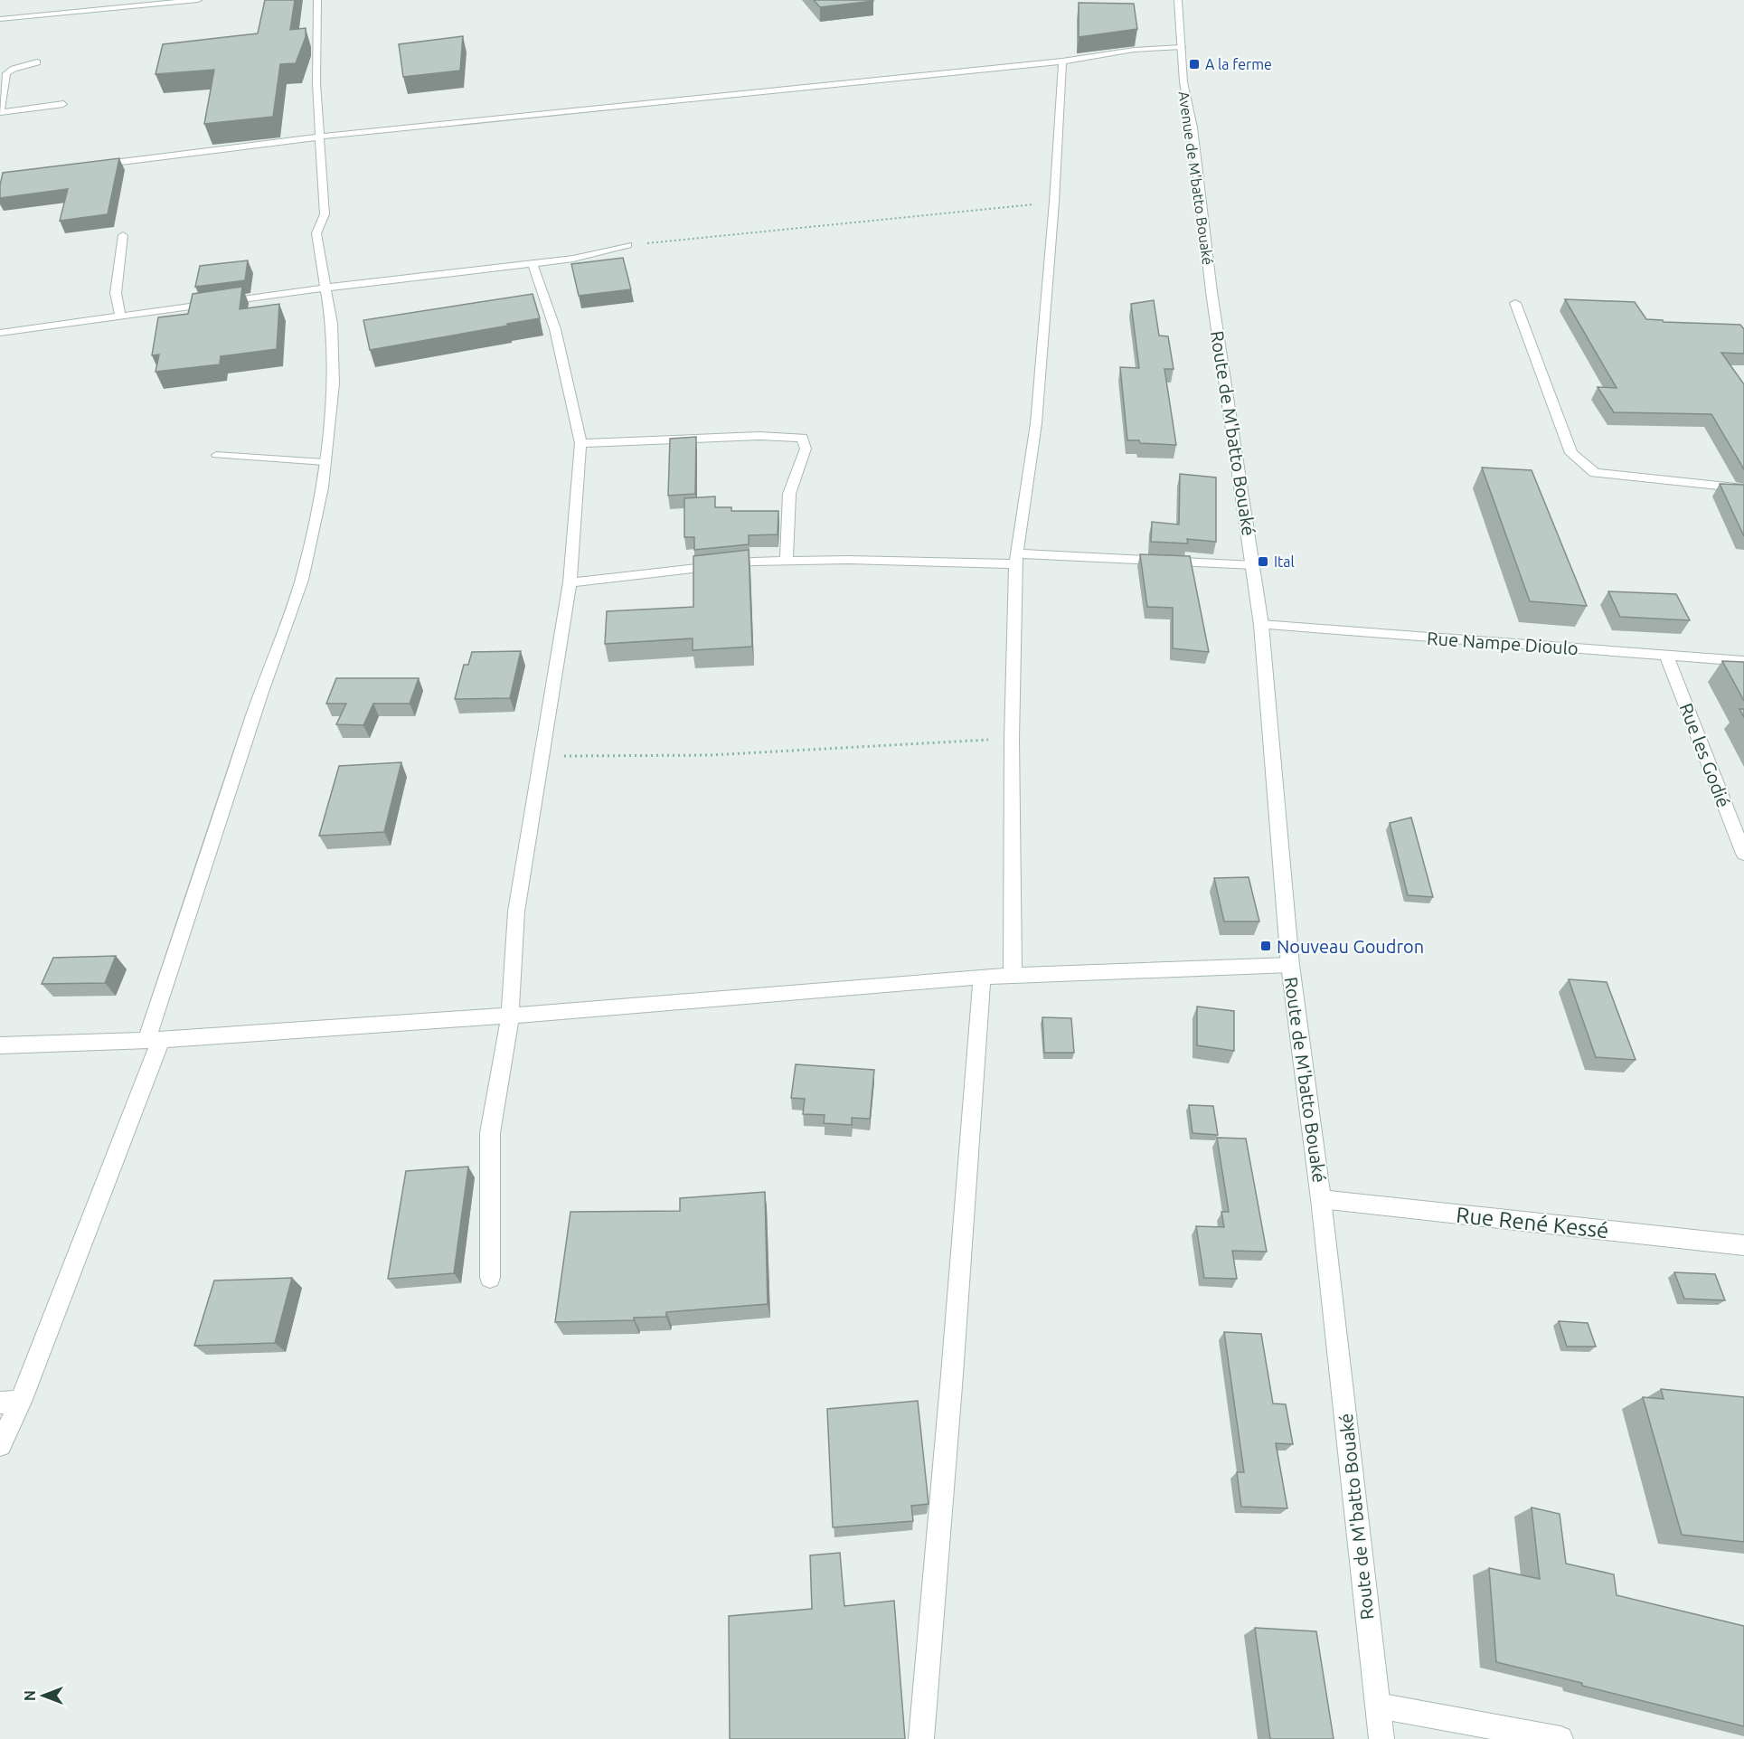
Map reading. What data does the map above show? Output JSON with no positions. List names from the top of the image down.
{
  "streets": {
    "street": [
      "Avenue de M'batto Bouaké",
      "Route de M'batto Bouaké",
      "Rue Nampe Dioulo",
      "Rue les Godié",
      "Rue René Kessé"
    ]
  },
  "crossings": [
    ["Avenue de M'batto Bouaké", "Route de M'batto Bouaké"],
    ["Route de M'batto Bouaké", "Rue Nampe Dioulo"],
    ["Route de M'batto Bouaké", "Rue René Kessé"],
    ["Rue Nampe Dioulo", "Rue les Godié"]
  ],
  "places": {
    "transit": ["A la ferme", "Ital", "Nouveau Goudron"]
  },
  "north": "left"
}
